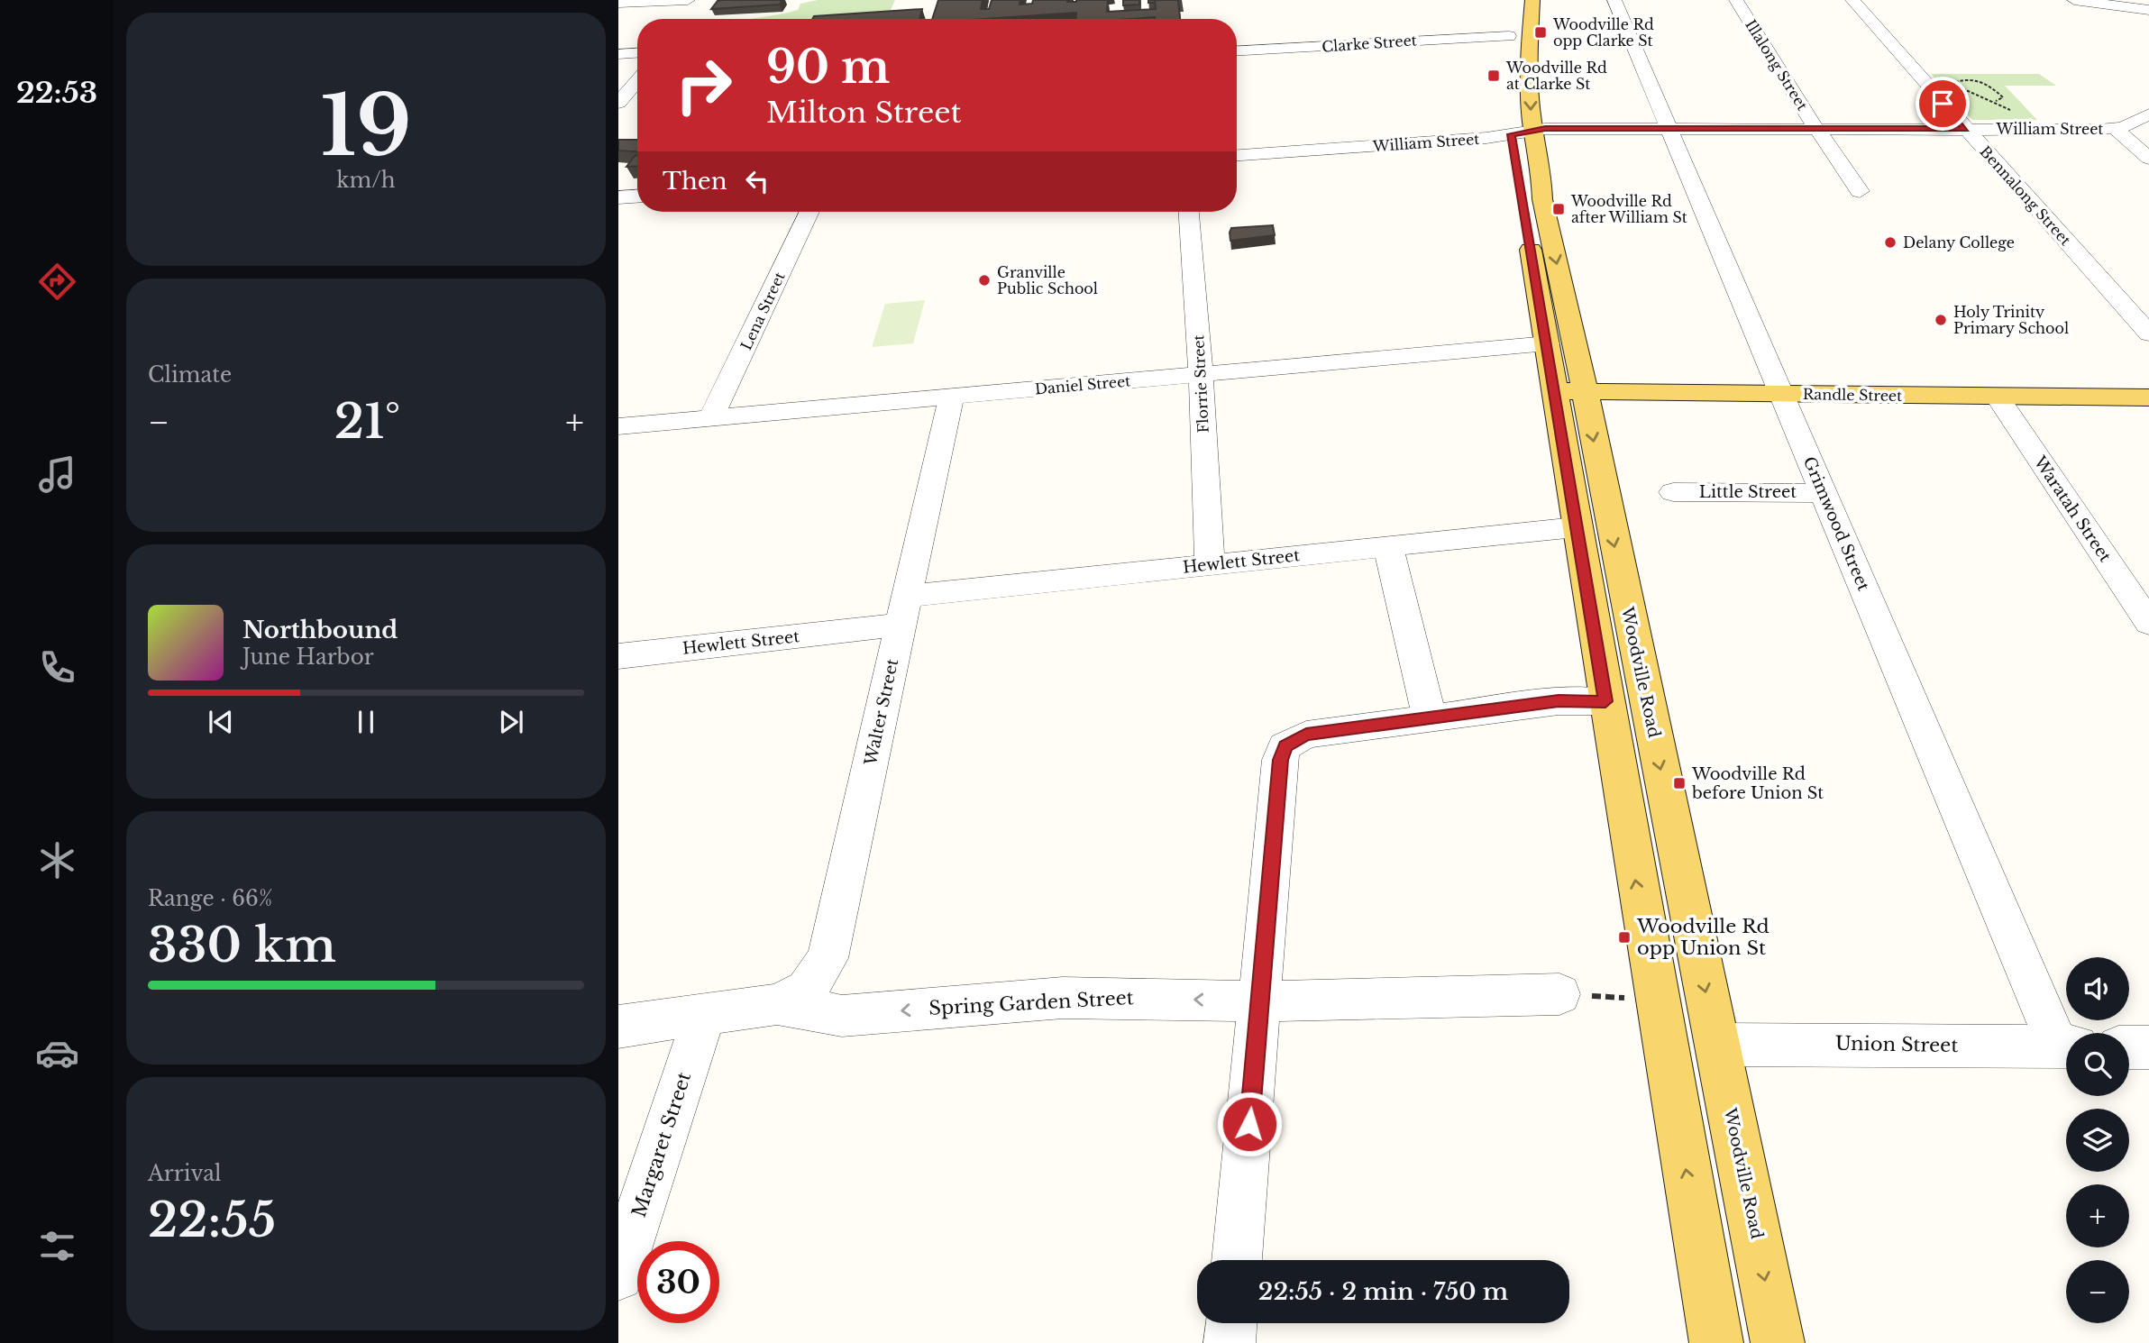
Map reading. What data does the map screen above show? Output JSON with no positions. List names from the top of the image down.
{
  "streets": {
    "main road": ["Randle Street", "Woodville Road"],
    "street": [
      "Clarke Street",
      "Illalong Street",
      "William Street",
      "Bennalong Street",
      "Lena Street",
      "Florrie Street",
      "Daniel Street",
      "Little Street",
      "Waratah Street",
      "Grimwood Street",
      "Hewlett Street",
      "Walter Street",
      "Spring Garden Street",
      "Union Street",
      "Margaret Street"
    ]
  },
  "crossings": [
    ["Illalong Street", "William Street"],
    ["William Street", "Bennalong Street"],
    ["William Street", "Grimwood Street"],
    ["William Street", "Woodville Road"],
    ["Lena Street", "Daniel Street"],
    ["Florrie Street", "Daniel Street"],
    ["Florrie Street", "Hewlett Street"],
    ["Daniel Street", "Walter Street"],
    ["Randle Street", "Waratah Street"],
    ["Randle Street", "Grimwood Street"],
    ["Randle Street", "Woodville Road"],
    ["Little Street", "Grimwood Street"],
    ["Hewlett Street", "Walter Street"],
    ["Woodville Road", "Union Street"],
    ["Walter Street", "Spring Garden Street"],
    ["Spring Garden Street", "Margaret Street"]
  ],
  "one_way": ["Spring Garden Street"],
  "places": {
    "transit": [
      "Woodville Rd opp Clarke St",
      "Woodville Rd at Clarke St",
      "Woodville Rd after William St",
      "Woodville Rd before Union St",
      "Woodville Rd opp Union St"
    ],
    "other": ["Delany College", "Granville Public School", "Holy Trinity Primary School"]
  },
  "page": {
    "tabs": "22:53",
    "tile": [
      ["19", "km/h"],
      "Climate",
      ["Range · 66%", "330 km"],
      ["Arrival", "22:55"]
    ],
    "turn": ["90 m", "Milton Street"],
    "then": "Then",
    "heat": ["−", "21°", "+"],
    "song": ["Northbound", "June Harbor"],
    "map_buttons": ["+", "−"],
    "limit": "30",
    "trip": "22:55 · 2 min · 750 m"
  }
}
